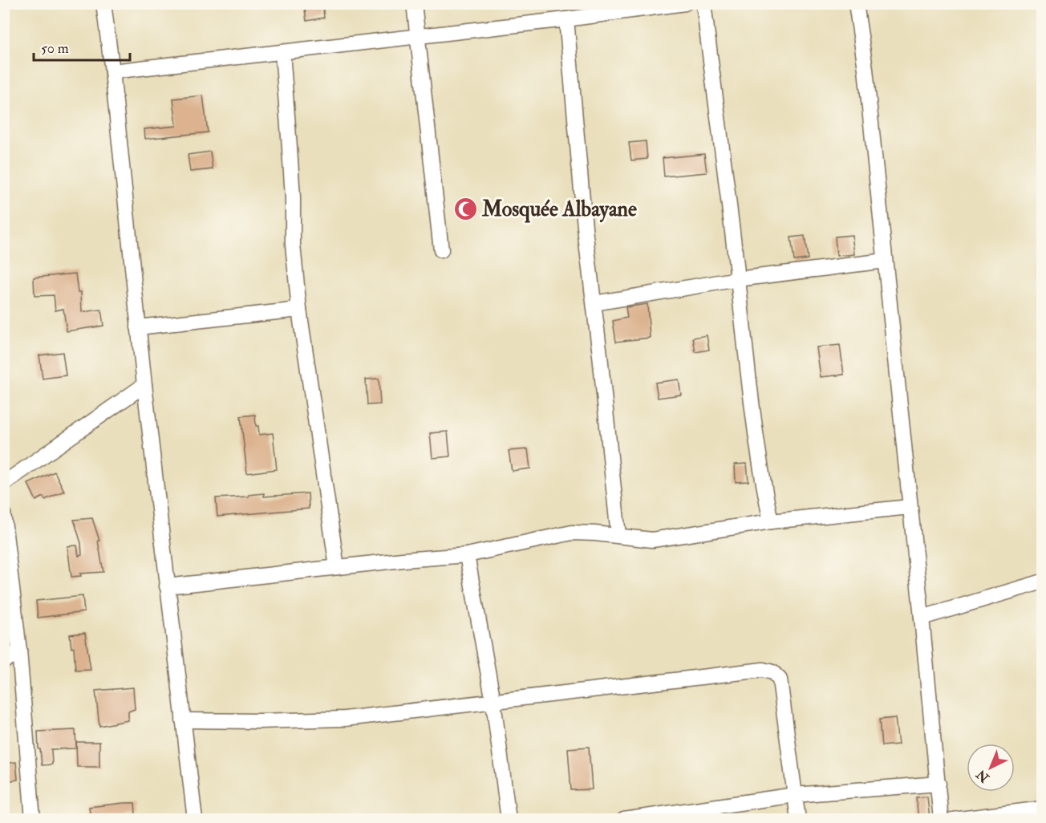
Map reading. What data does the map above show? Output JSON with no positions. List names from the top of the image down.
{
  "places": {
    "mosque": ["Mosquée Albayane"]
  },
  "scale_bar": "50 m",
  "north": "bottom left"
}
